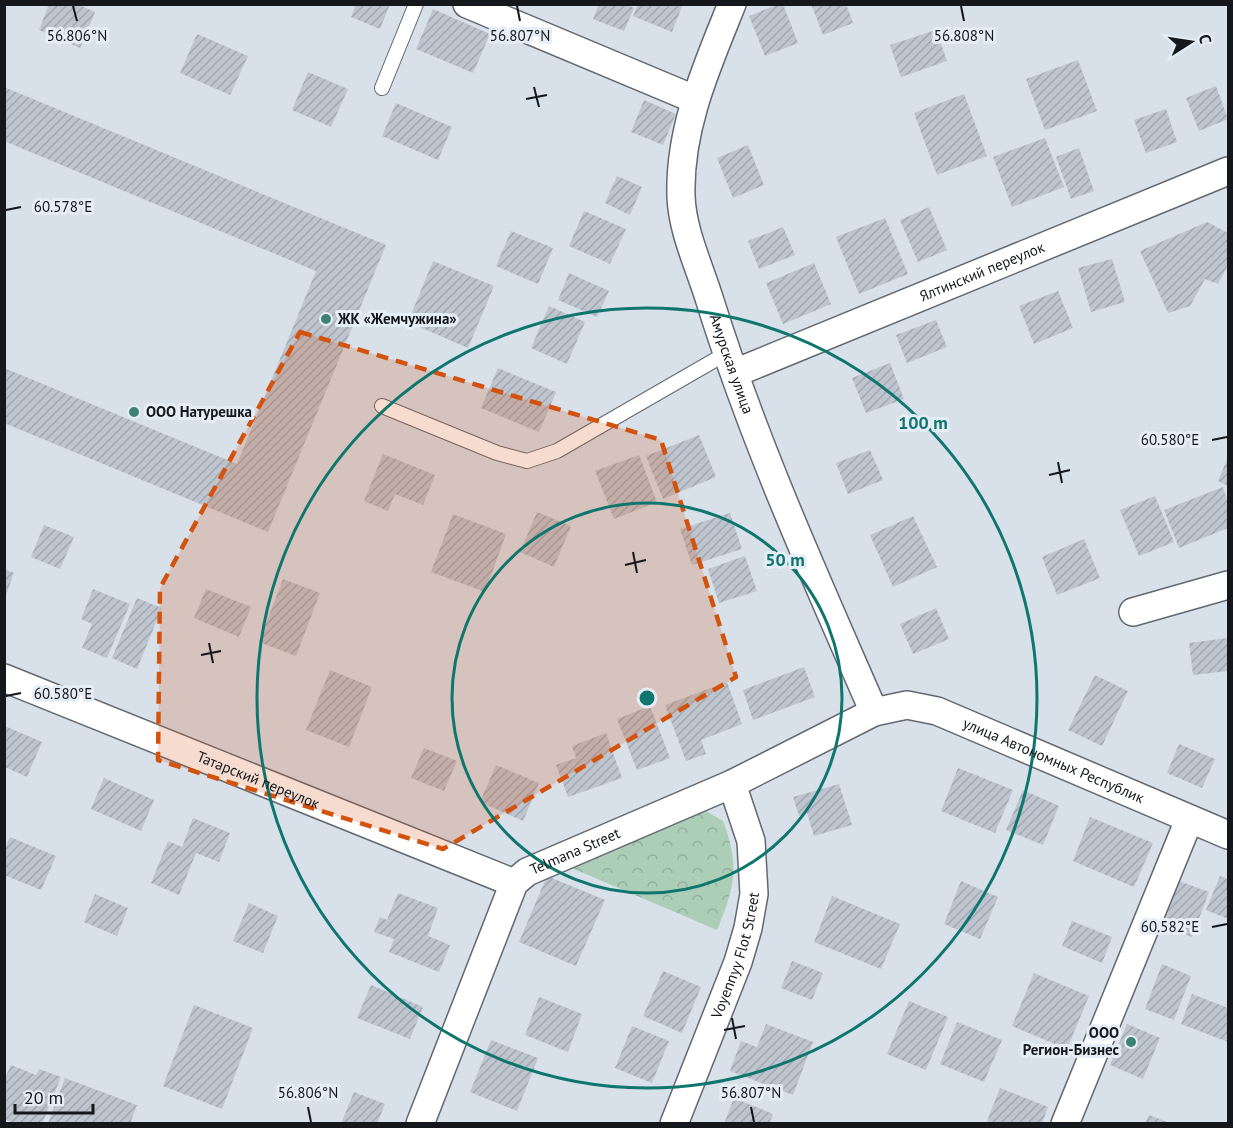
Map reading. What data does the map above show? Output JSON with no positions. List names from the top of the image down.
{
  "streets": {
    "street": [
      "Ялтинский переулок",
      "Амурская улица",
      "улица Автономных Республик",
      "Татарский переулок",
      "Telmana Street",
      "Voyennyy Flot Street"
    ]
  },
  "crossings": [
    ["Ялтинский переулок", "Амурская улица"],
    ["Амурская улица", "улица Автономных Республик"],
    ["Амурская улица", "Telmana Street"],
    ["улица Автономных Республик", "Telmana Street"],
    ["Татарский переулок", "Telmana Street"],
    ["Telmana Street", "Voyennyy Flot Street"]
  ],
  "places": ["ЖК «Жемчужина»", "ООО Натурешка", "ООО Регион-Бизнес"],
  "scale_bar": "20 m",
  "north": "right",
  "coordinates": [
    "56.806°N",
    "56.807°N",
    "56.808°N",
    "60.578°E",
    "60.580°E",
    "60.582°E"
  ],
  "rings": ["100 m", "50 m"]
}
